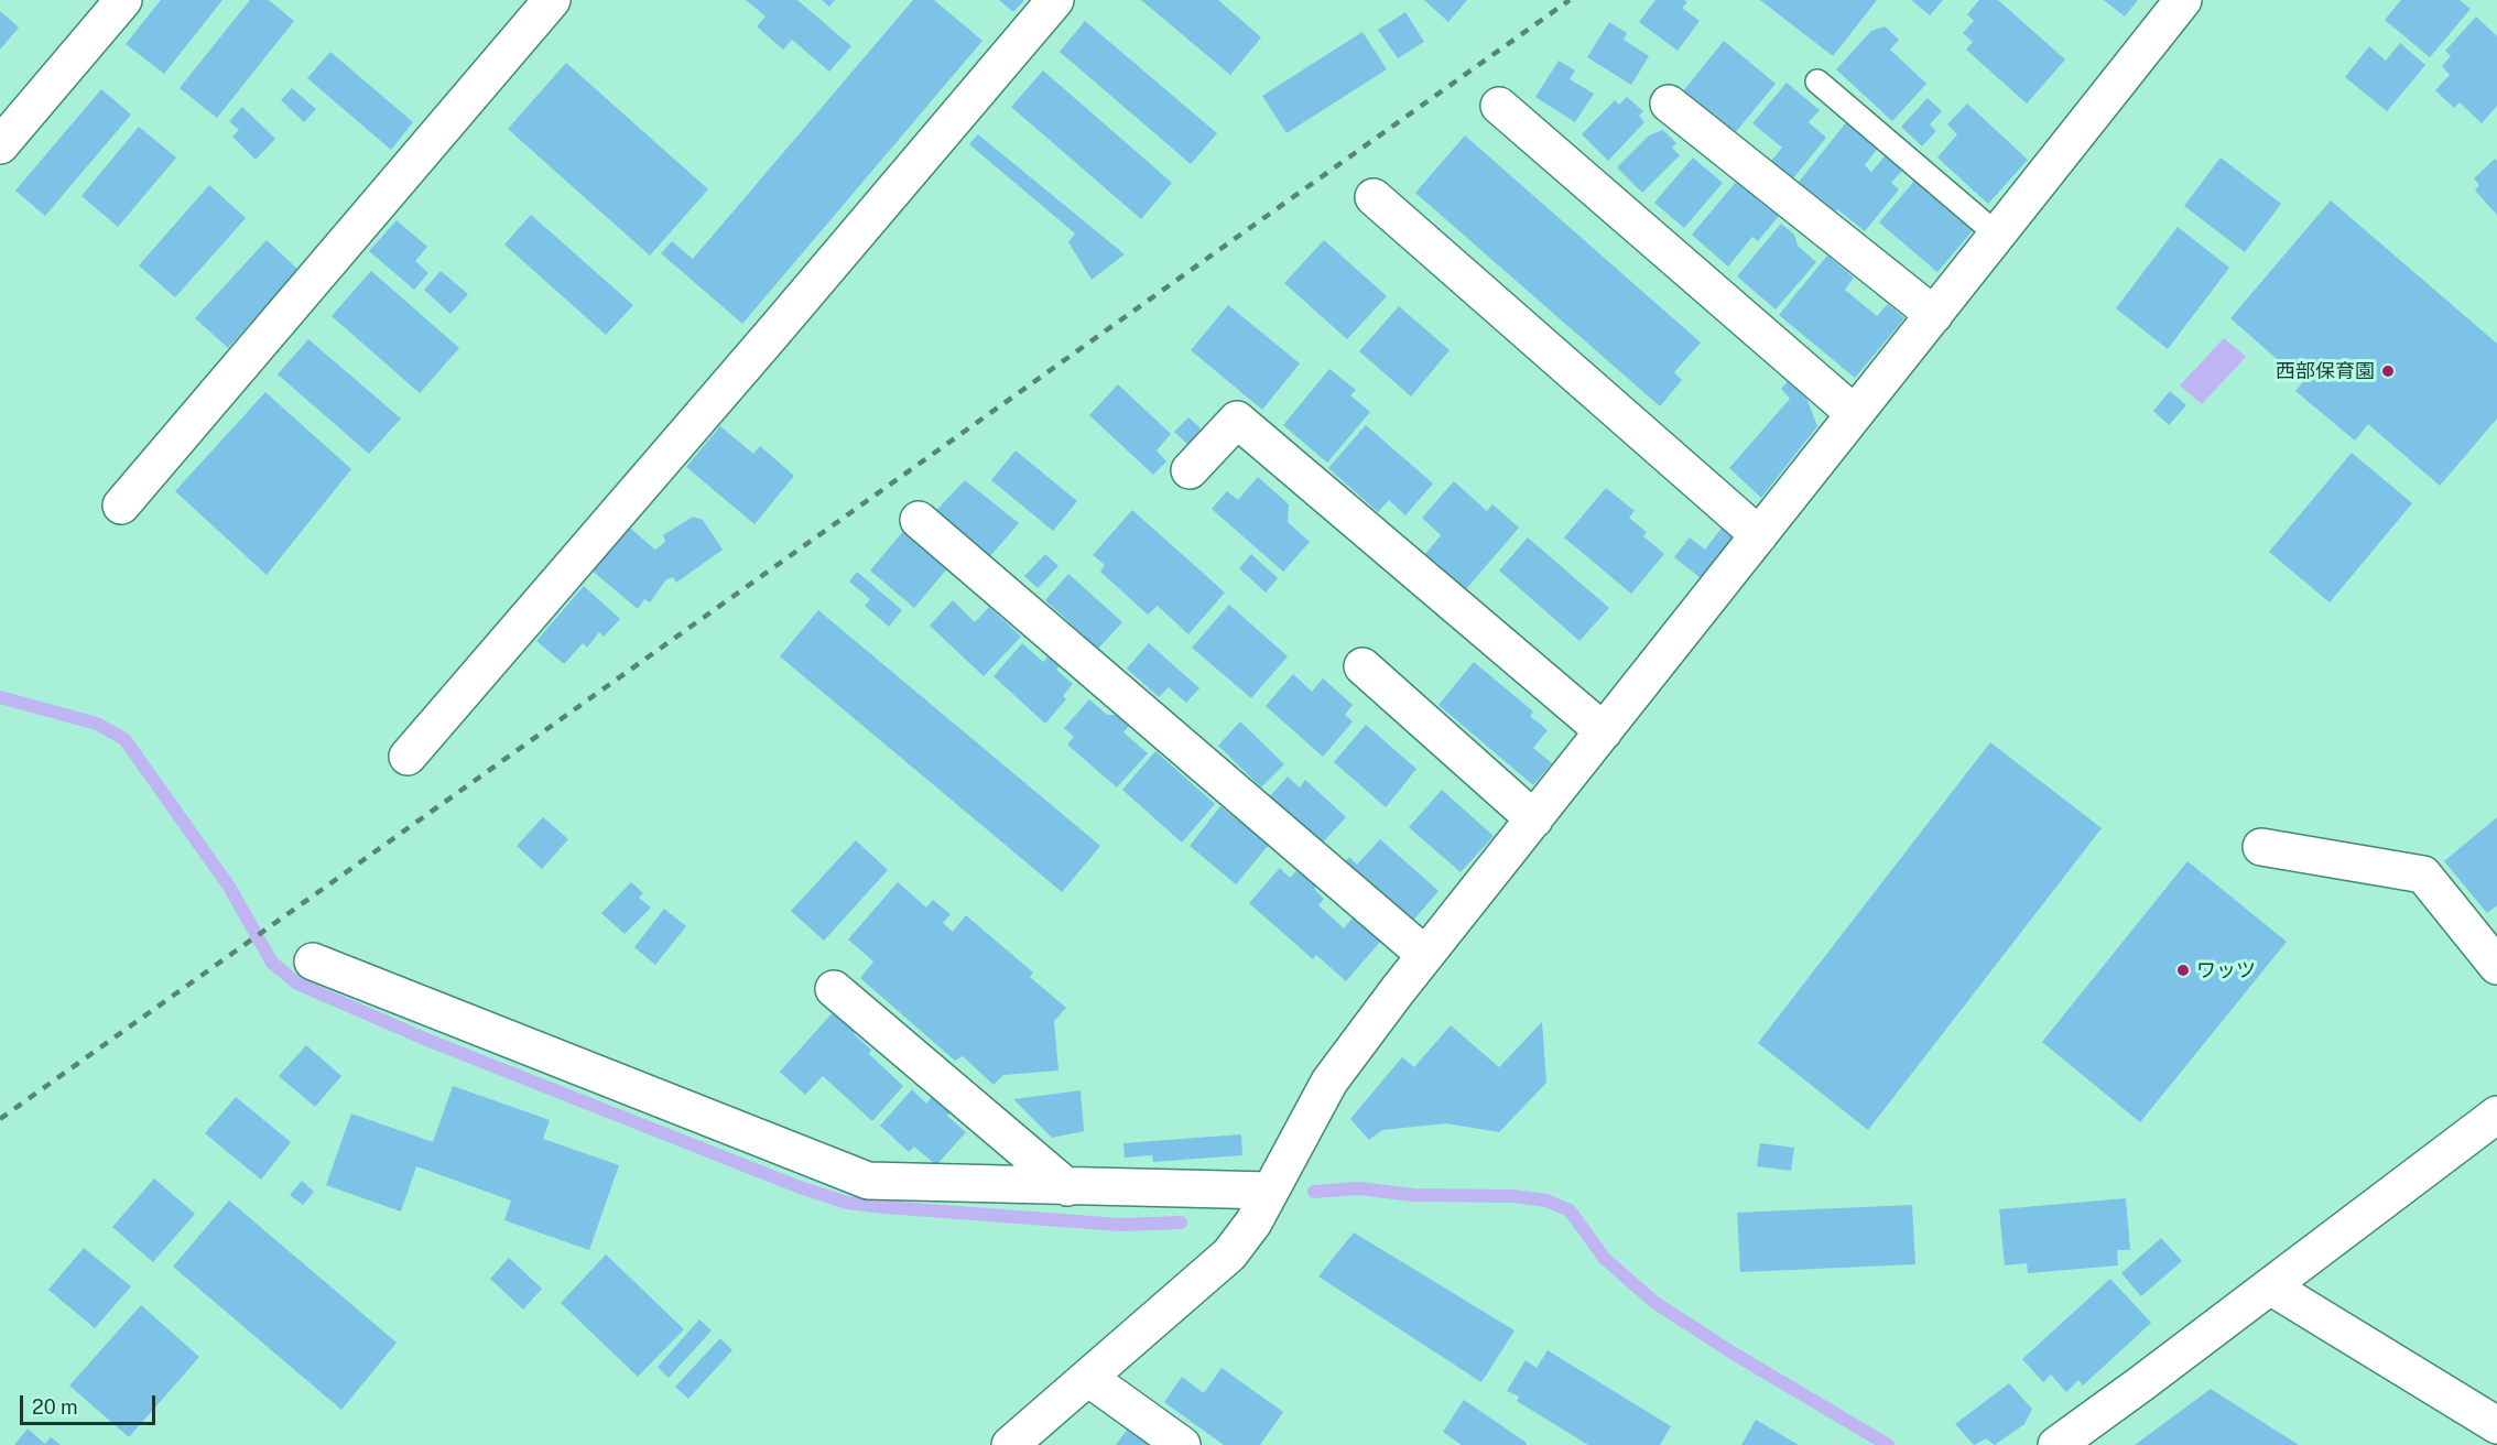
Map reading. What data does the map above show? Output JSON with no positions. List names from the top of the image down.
{
  "places": ["西部保育園", "ワッツ"],
  "scale_bar": "20 m"
}
